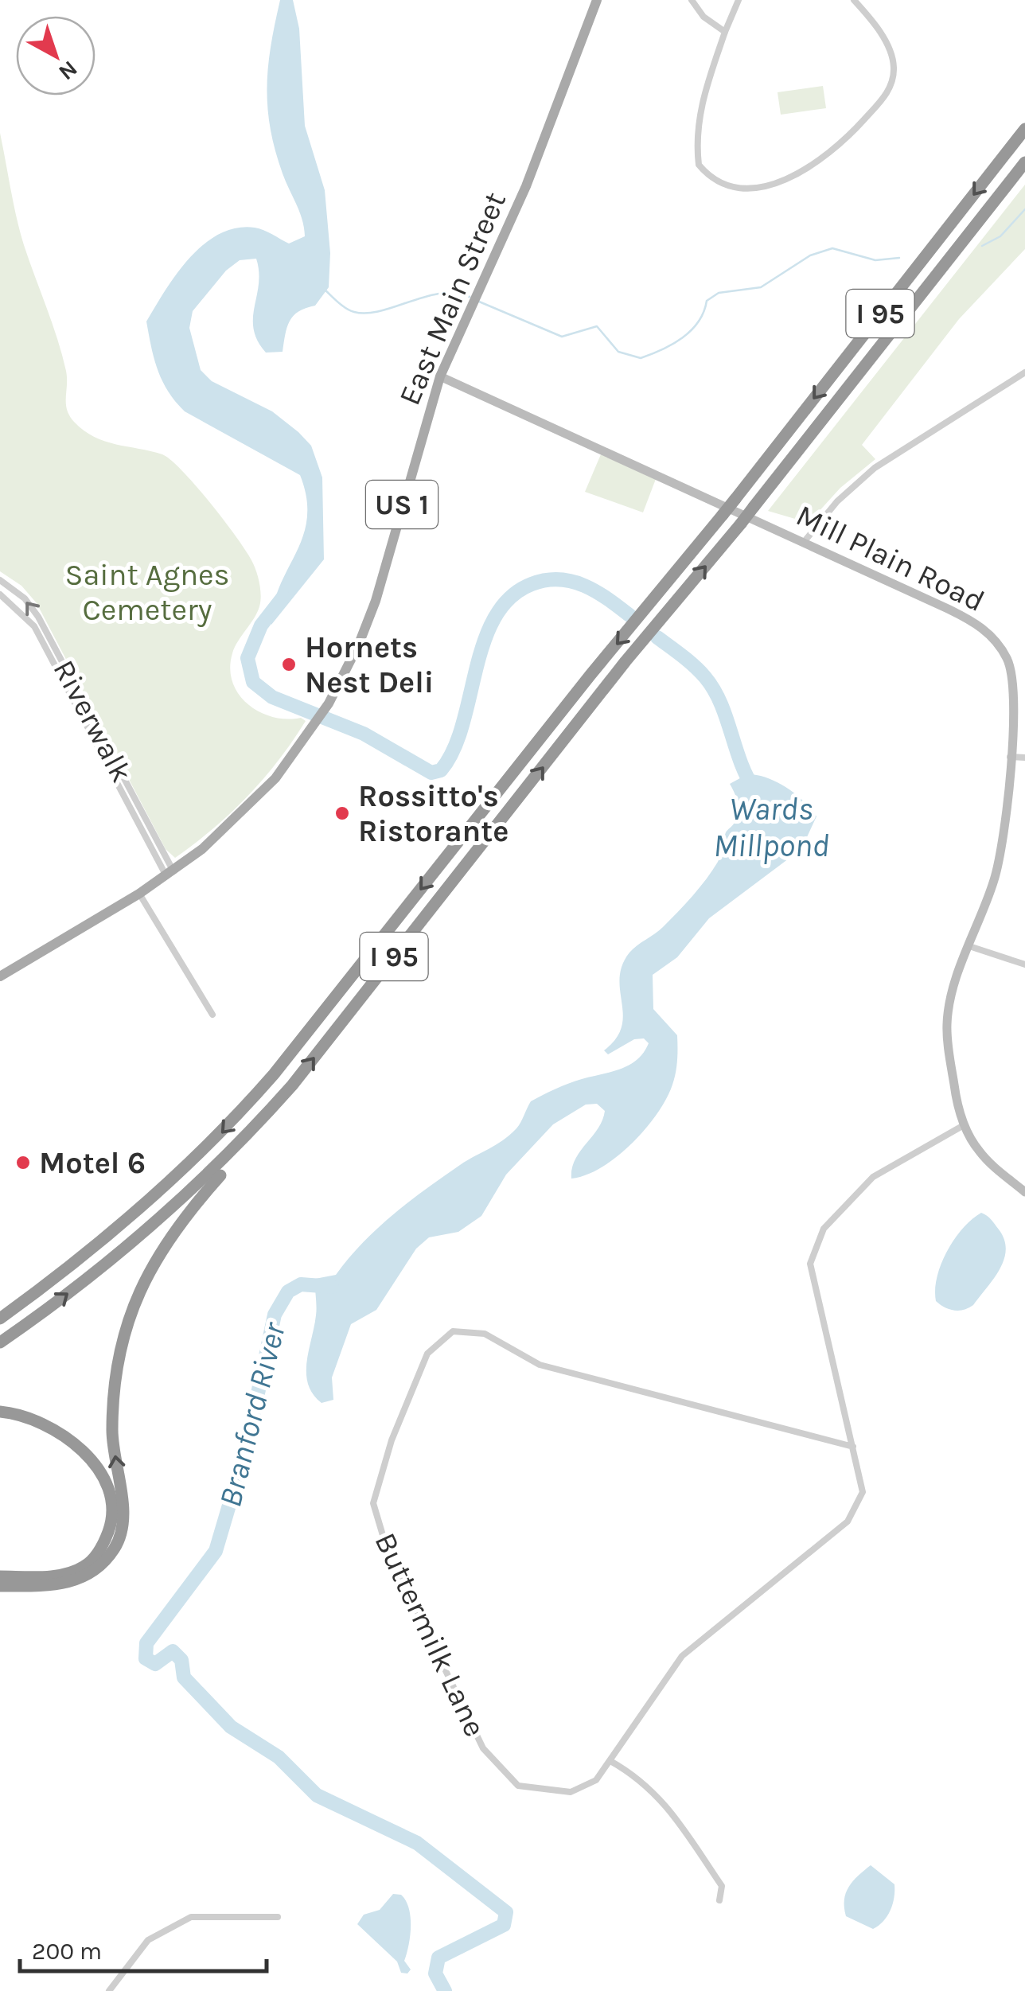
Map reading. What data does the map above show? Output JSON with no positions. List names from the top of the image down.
{
  "streets": {
    "highway": ["I 95"],
    "main road": ["East Main Street", "US 1"],
    "street": ["Mill Plain Road", "Riverwalk", "Buttermilk Lane"]
  },
  "crossings": [
    ["East Main Street", "Mill Plain Road"],
    ["East Main Street", "Riverwalk"]
  ],
  "water": ["Wards Millpond", "Branford River"],
  "parks": ["Saint Agnes Cemetery"],
  "places": ["Hornets Nest Deli", "Rossitto's Ristorante", "Motel 6"],
  "scale_bar": "200 m",
  "north": "bottom right"
}
